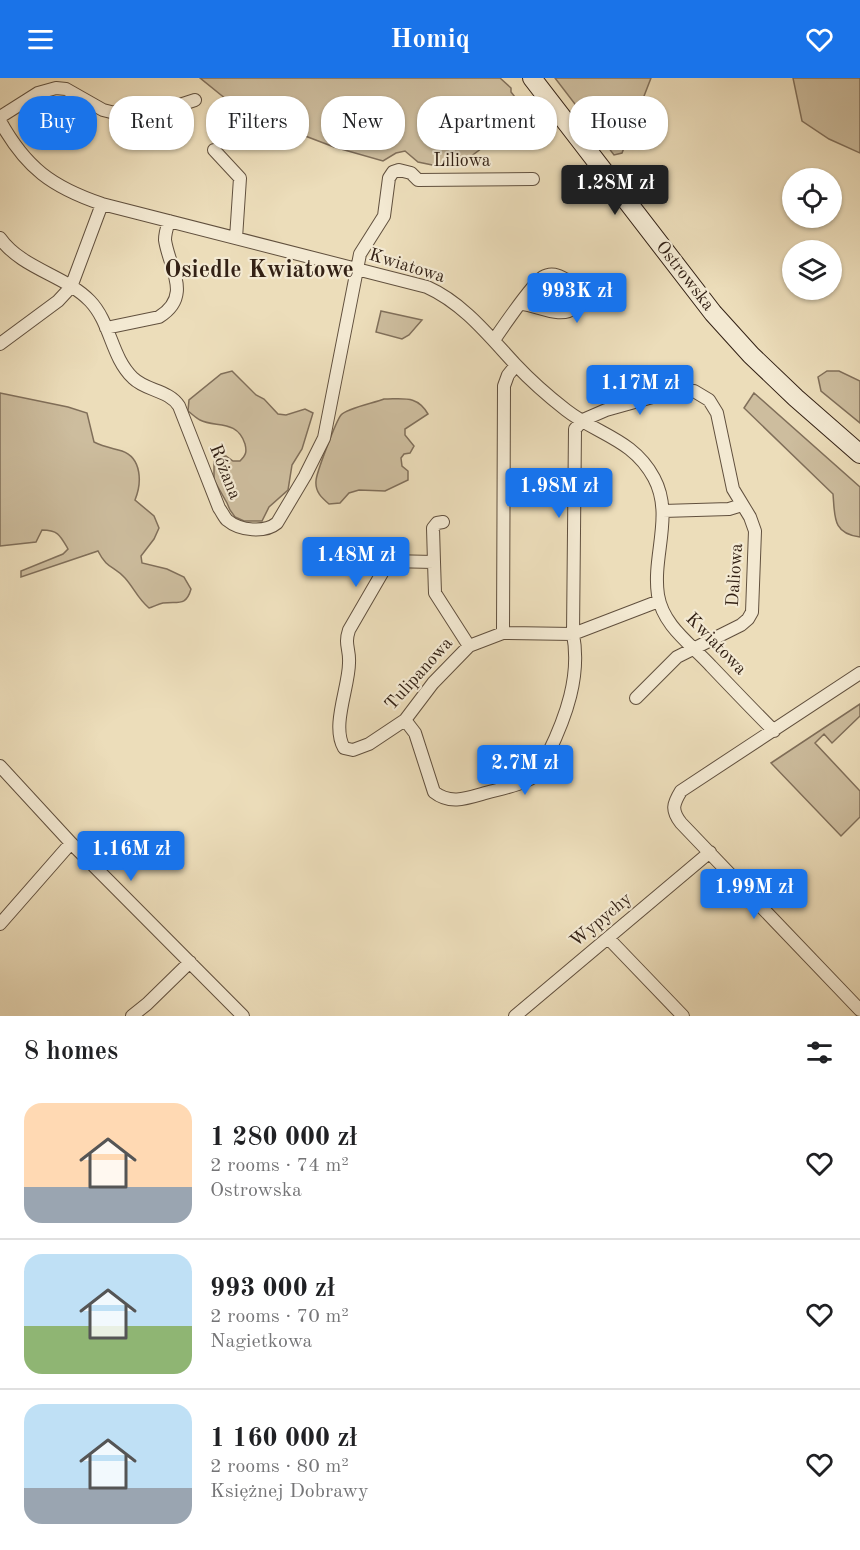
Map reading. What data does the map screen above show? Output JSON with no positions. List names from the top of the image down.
{
  "streets": {
    "main road": ["Ostrowska"],
    "street": [
      "Liliowa",
      "Kwiatowa",
      "Różana",
      "Daliowa",
      "Tulipanowa",
      "Wypychy"
    ]
  },
  "crossings": [
    ["Liliowa", "Kwiatowa"],
    ["Liliowa", "Różana"],
    ["Kwiatowa", "Różana"],
    ["Kwiatowa", "Daliowa"],
    ["Kwiatowa", "Tulipanowa"]
  ],
  "districts": ["Osiedle Kwiatowe"],
  "page": {
    "header": "Homiq",
    "chip": [
      "Buy",
      "Rent",
      "Filters",
      "New",
      "Apartment",
      "House"
    ],
    "price": [
      "1.28M zł",
      "993K zł",
      "1.17M zł",
      "1.98M zł",
      "1.48M zł",
      "2.7M zł",
      "1.16M zł",
      "1.99M zł"
    ],
    "heading": "8 homes",
    "list": [
      {
        "name": "1 280 000 zł",
        "note": "2 rooms · 74 m² · Ostrowska"
      },
      {
        "name": "993 000 zł",
        "note": "2 rooms · 70 m² · Nagietkowa"
      },
      {
        "name": "1 160 000 zł",
        "note": "2 rooms · 80 m² · Księżnej Dobrawy"
      }
    ]
  }
}
